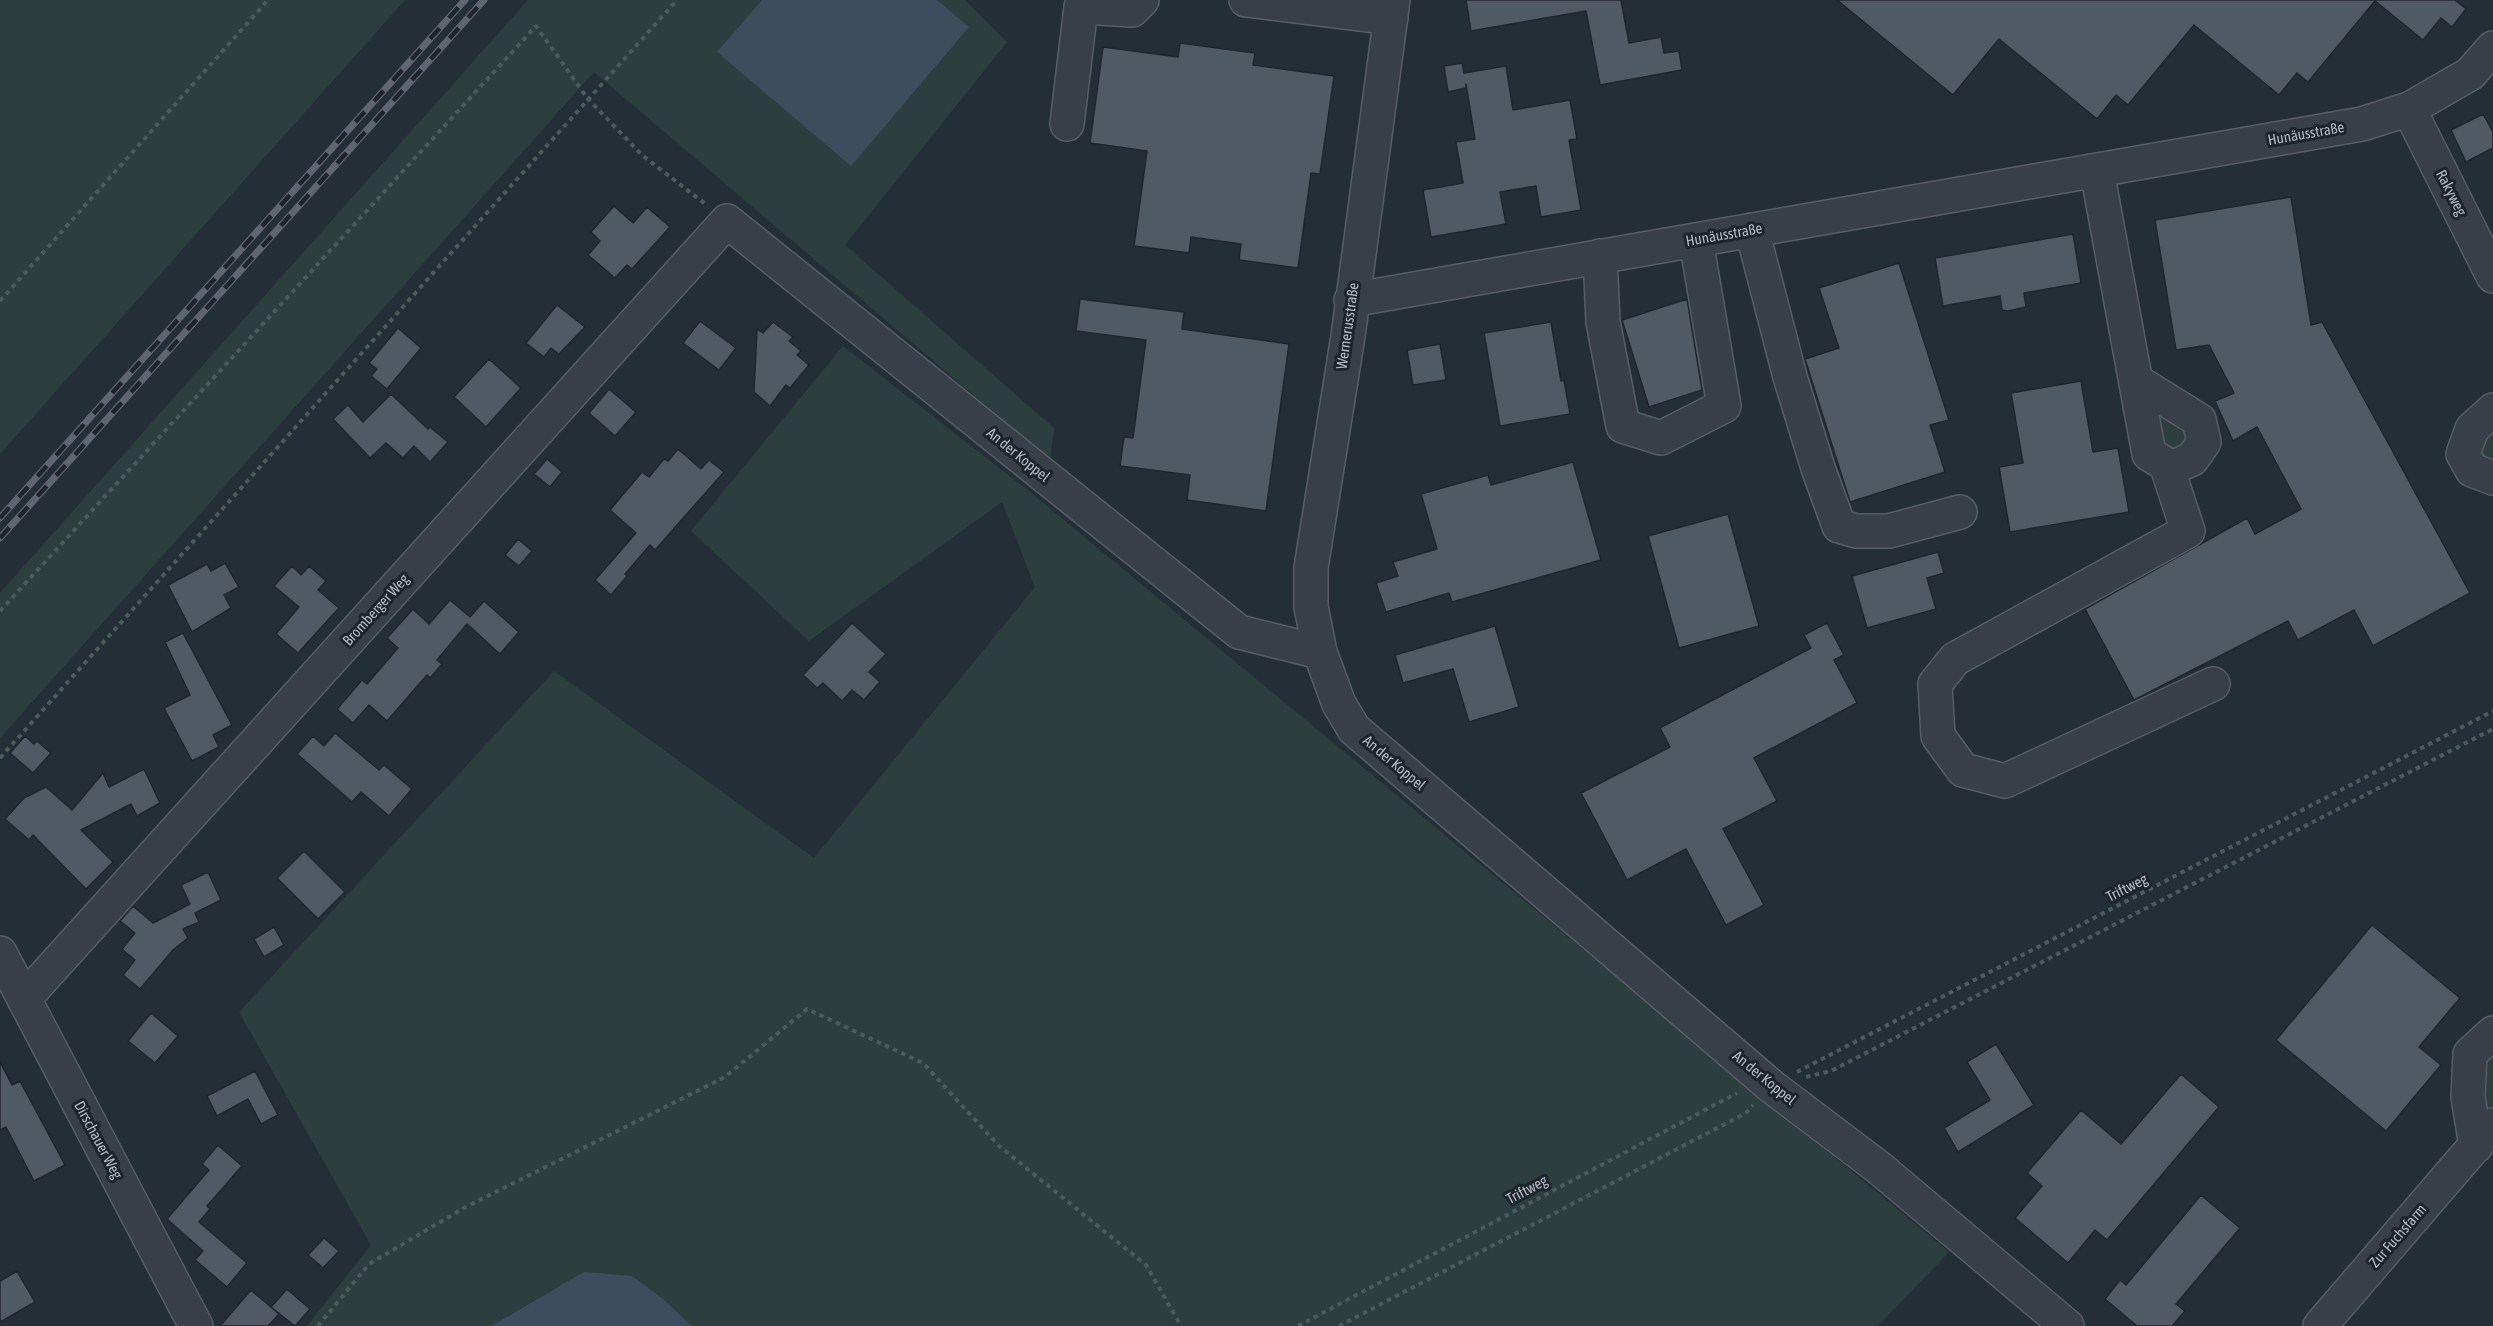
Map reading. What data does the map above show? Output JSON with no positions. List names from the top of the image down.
{
  "streets": {
    "street": [
      "Hunäusstraße",
      "Rakyweg",
      "Wernerusstraße",
      "An der Koppel",
      "Bromberger Weg",
      "Dirschauer Weg",
      "Zur Fuchsfarm"
    ],
    "path": ["Triftweg"]
  },
  "crossings": [
    ["Hunäusstraße", "Rakyweg"],
    ["Hunäusstraße", "Wernerusstraße"],
    ["Wernerusstraße", "An der Koppel"],
    ["An der Koppel", "Bromberger Weg"],
    ["An der Koppel", "Triftweg"],
    ["Bromberger Weg", "Dirschauer Weg"]
  ]
}
